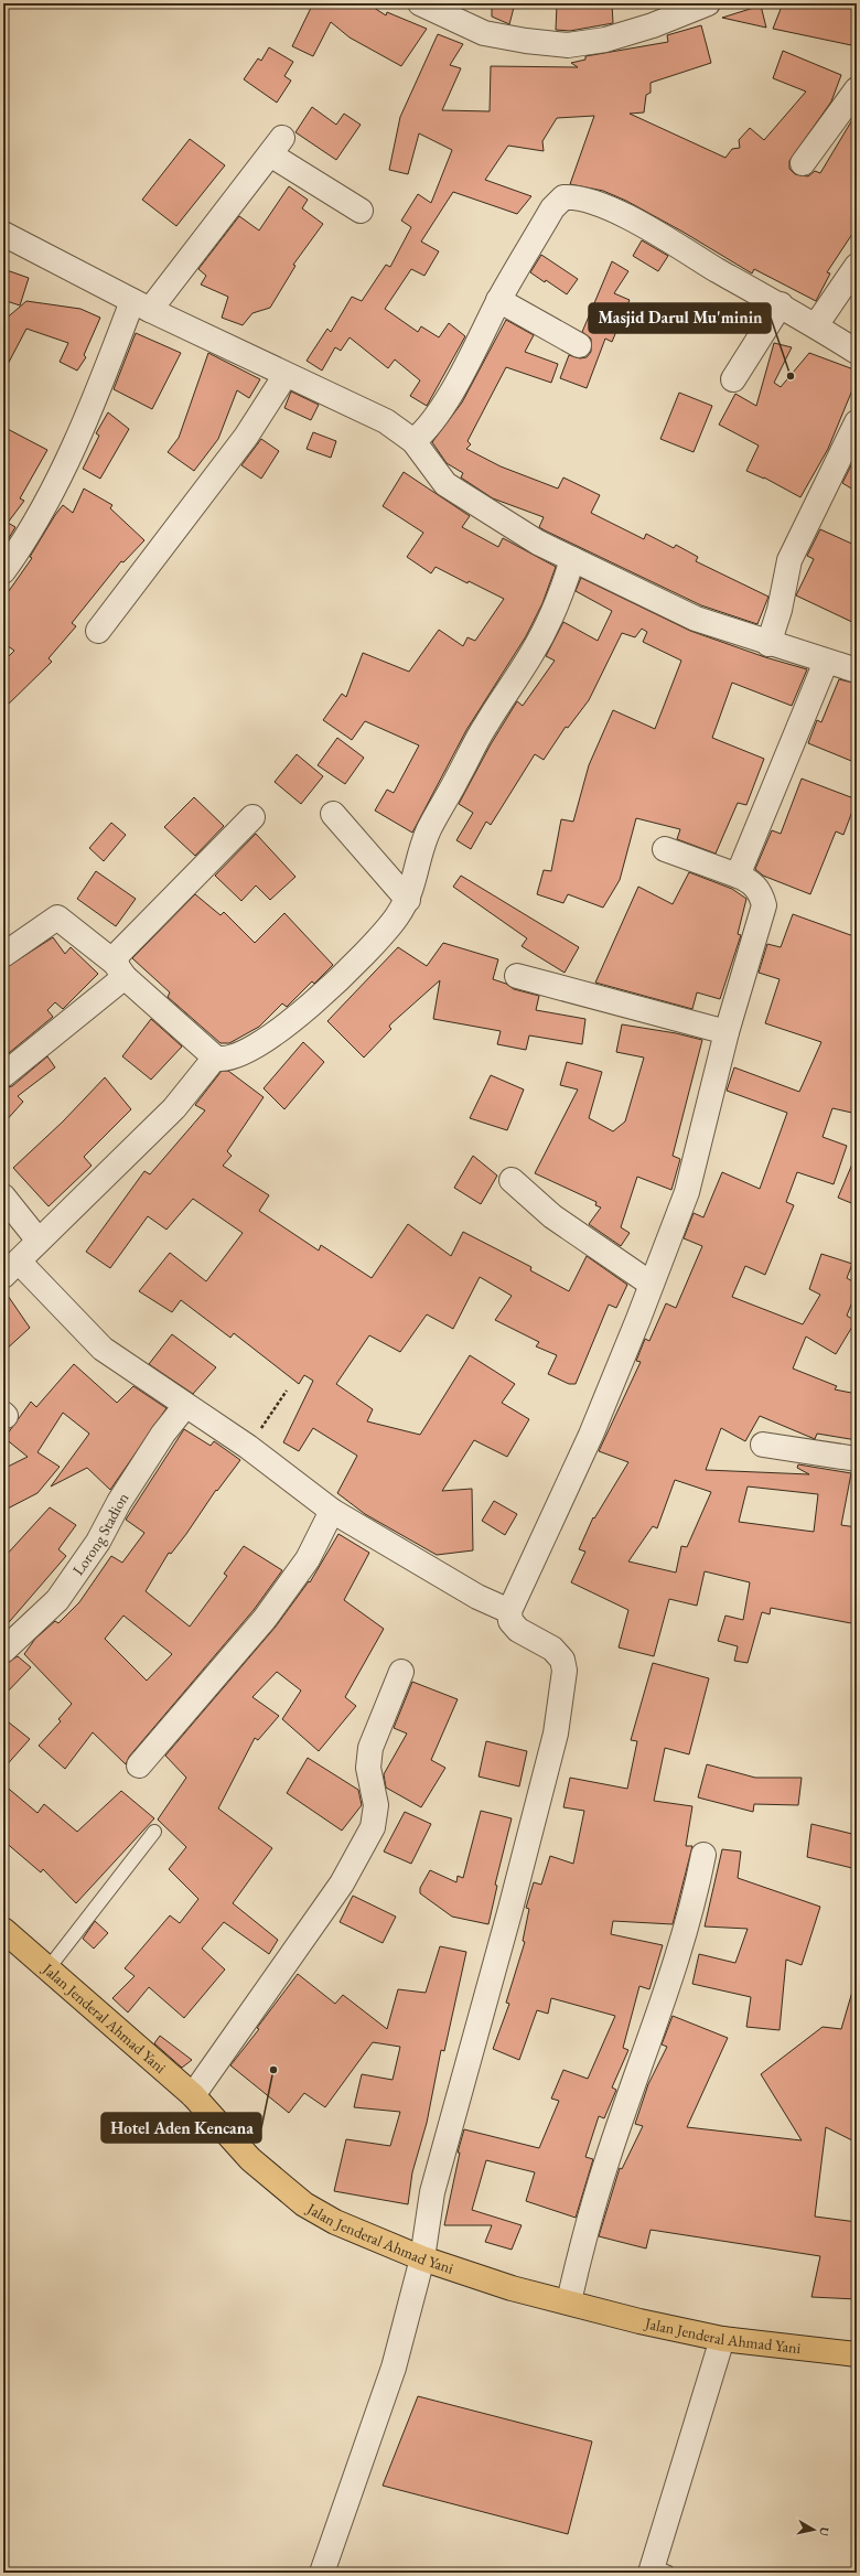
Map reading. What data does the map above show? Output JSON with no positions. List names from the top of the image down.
{
  "streets": {
    "highway": ["Jalan Jenderal Ahmad Yani"],
    "street": ["Lorong Stadion"]
  },
  "places": ["Masjid Darul Mu'minin", "Hotel Aden Kencana"],
  "north": "right"
}
